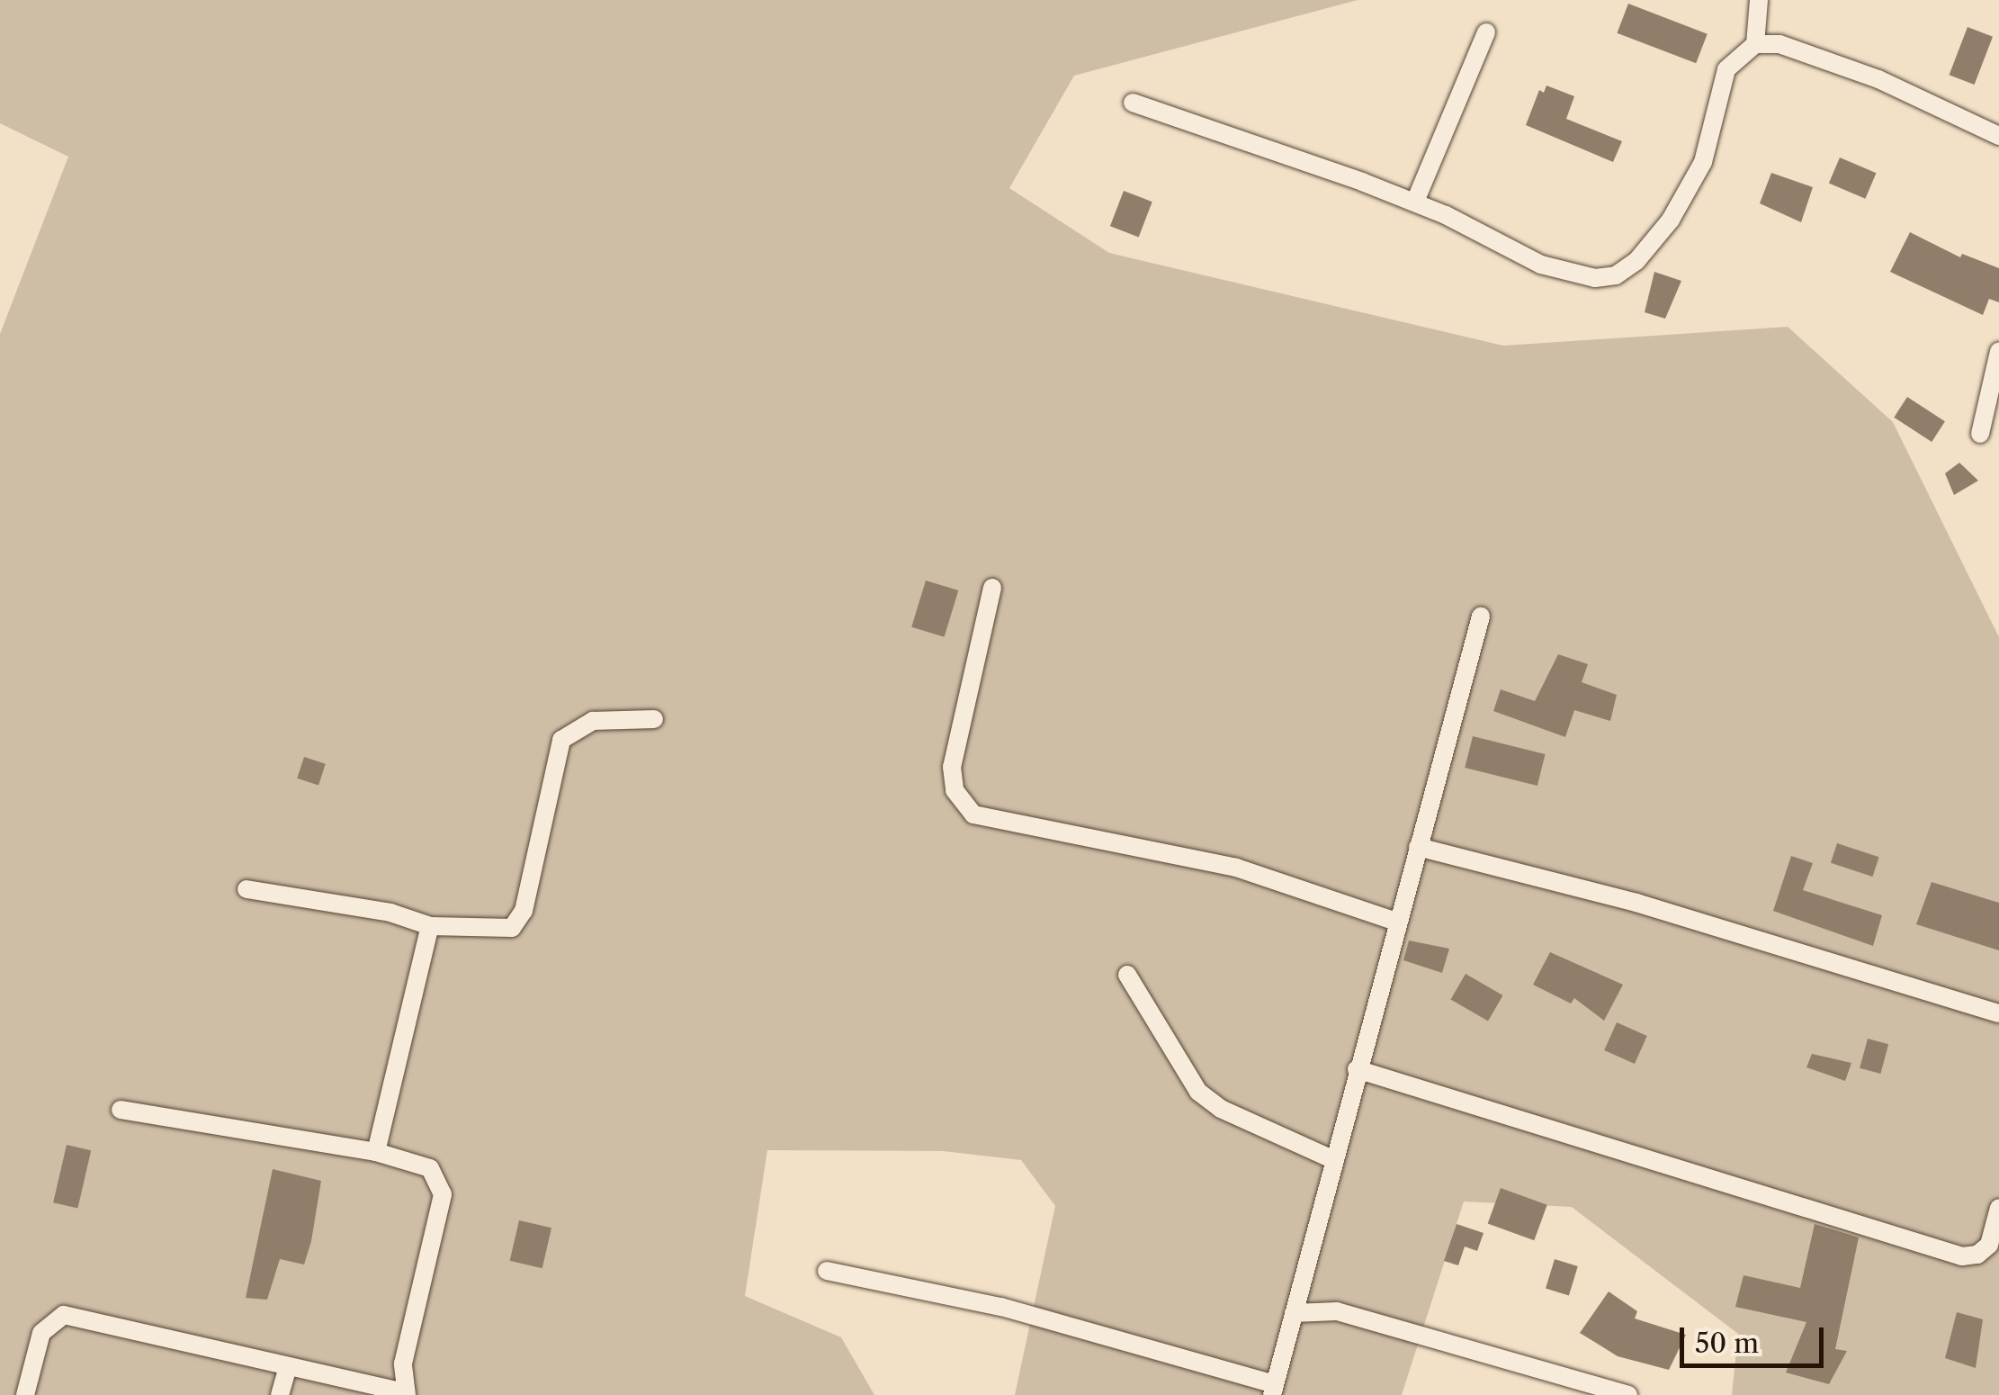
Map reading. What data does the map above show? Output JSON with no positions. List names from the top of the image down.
{
  "scale_bar": "50 m"
}
